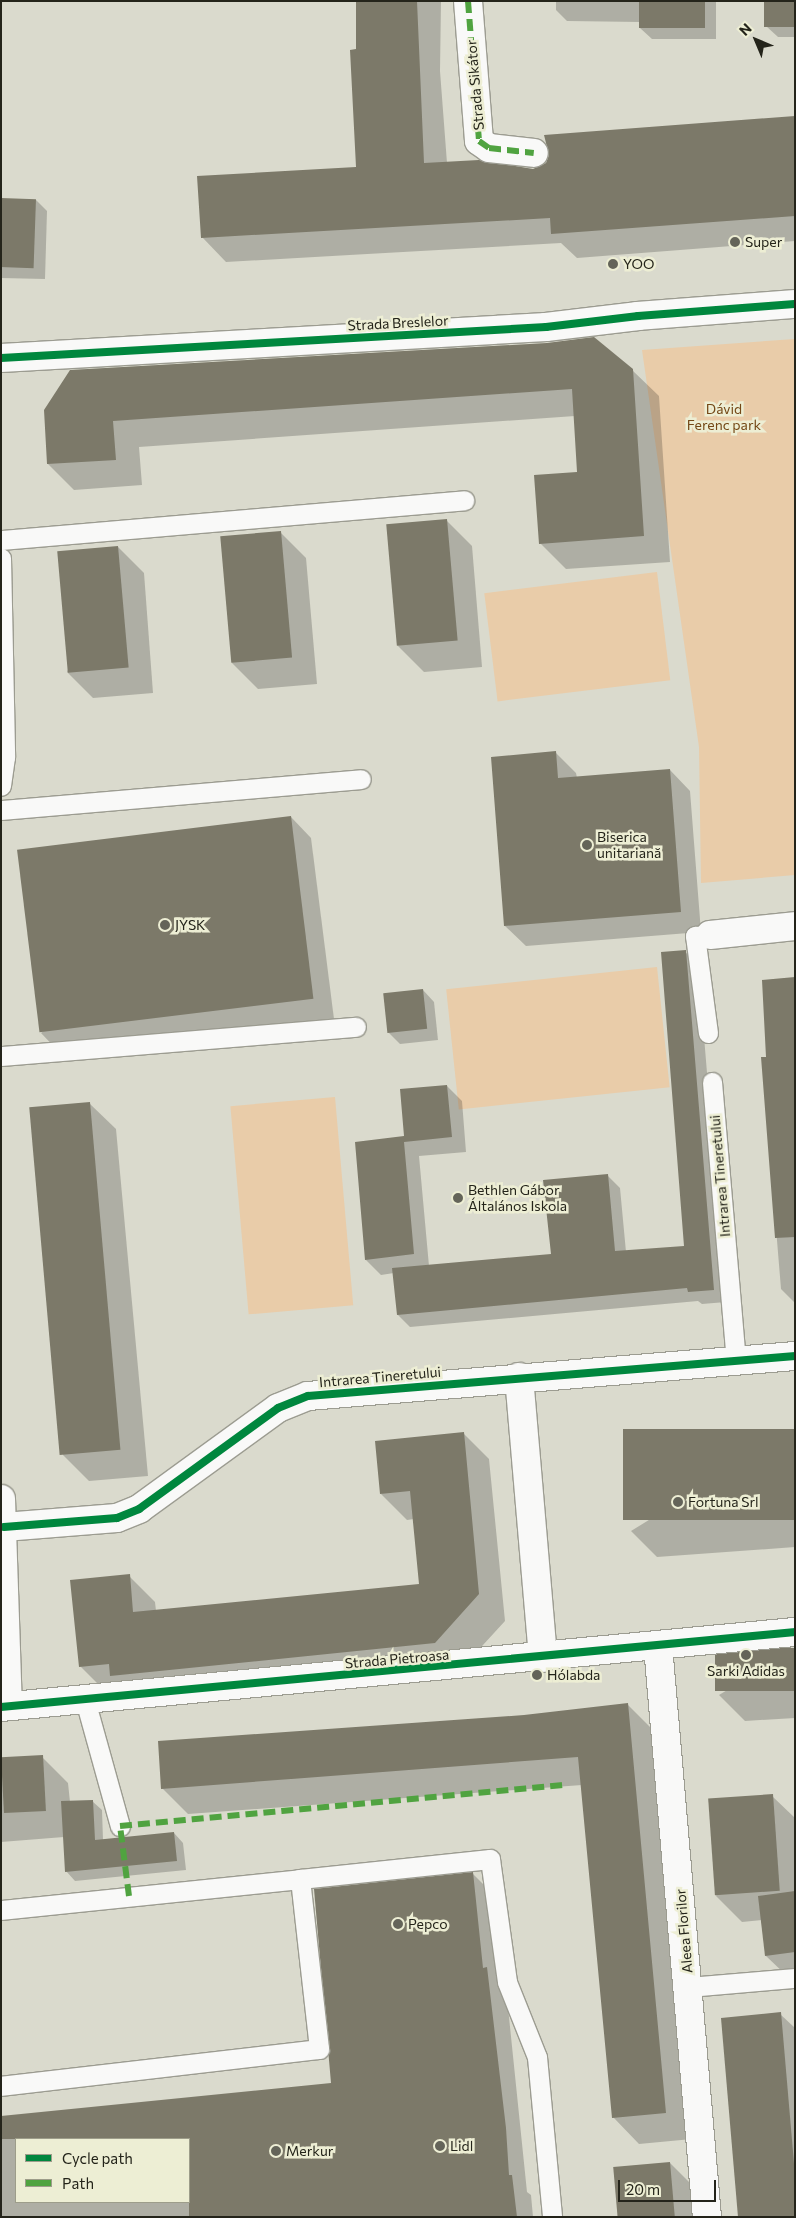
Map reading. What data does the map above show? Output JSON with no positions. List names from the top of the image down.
{
  "streets": {
    "street": [
      "Strada Sikátor",
      "Strada Breslelor",
      "Intrarea Tineretului",
      "Strada Pietroasa",
      "Aleea Florilor"
    ]
  },
  "crossings": [
    ["Strada Pietroasa", "Aleea Florilor"]
  ],
  "parks": ["Dávid Ferenc park"],
  "places": [
    "Super",
    "YOO",
    "Biserica unitariană",
    "JYSK",
    "Bethlen Gábor Általános Iskola",
    "Fortuna Srl",
    "Sarki Adidas",
    "Hólabda",
    "Pepco",
    "Lidl",
    "Merkur"
  ],
  "legend": ["Cycle path", "Path"],
  "scale_bar": "20 m",
  "north": "top left"
}
